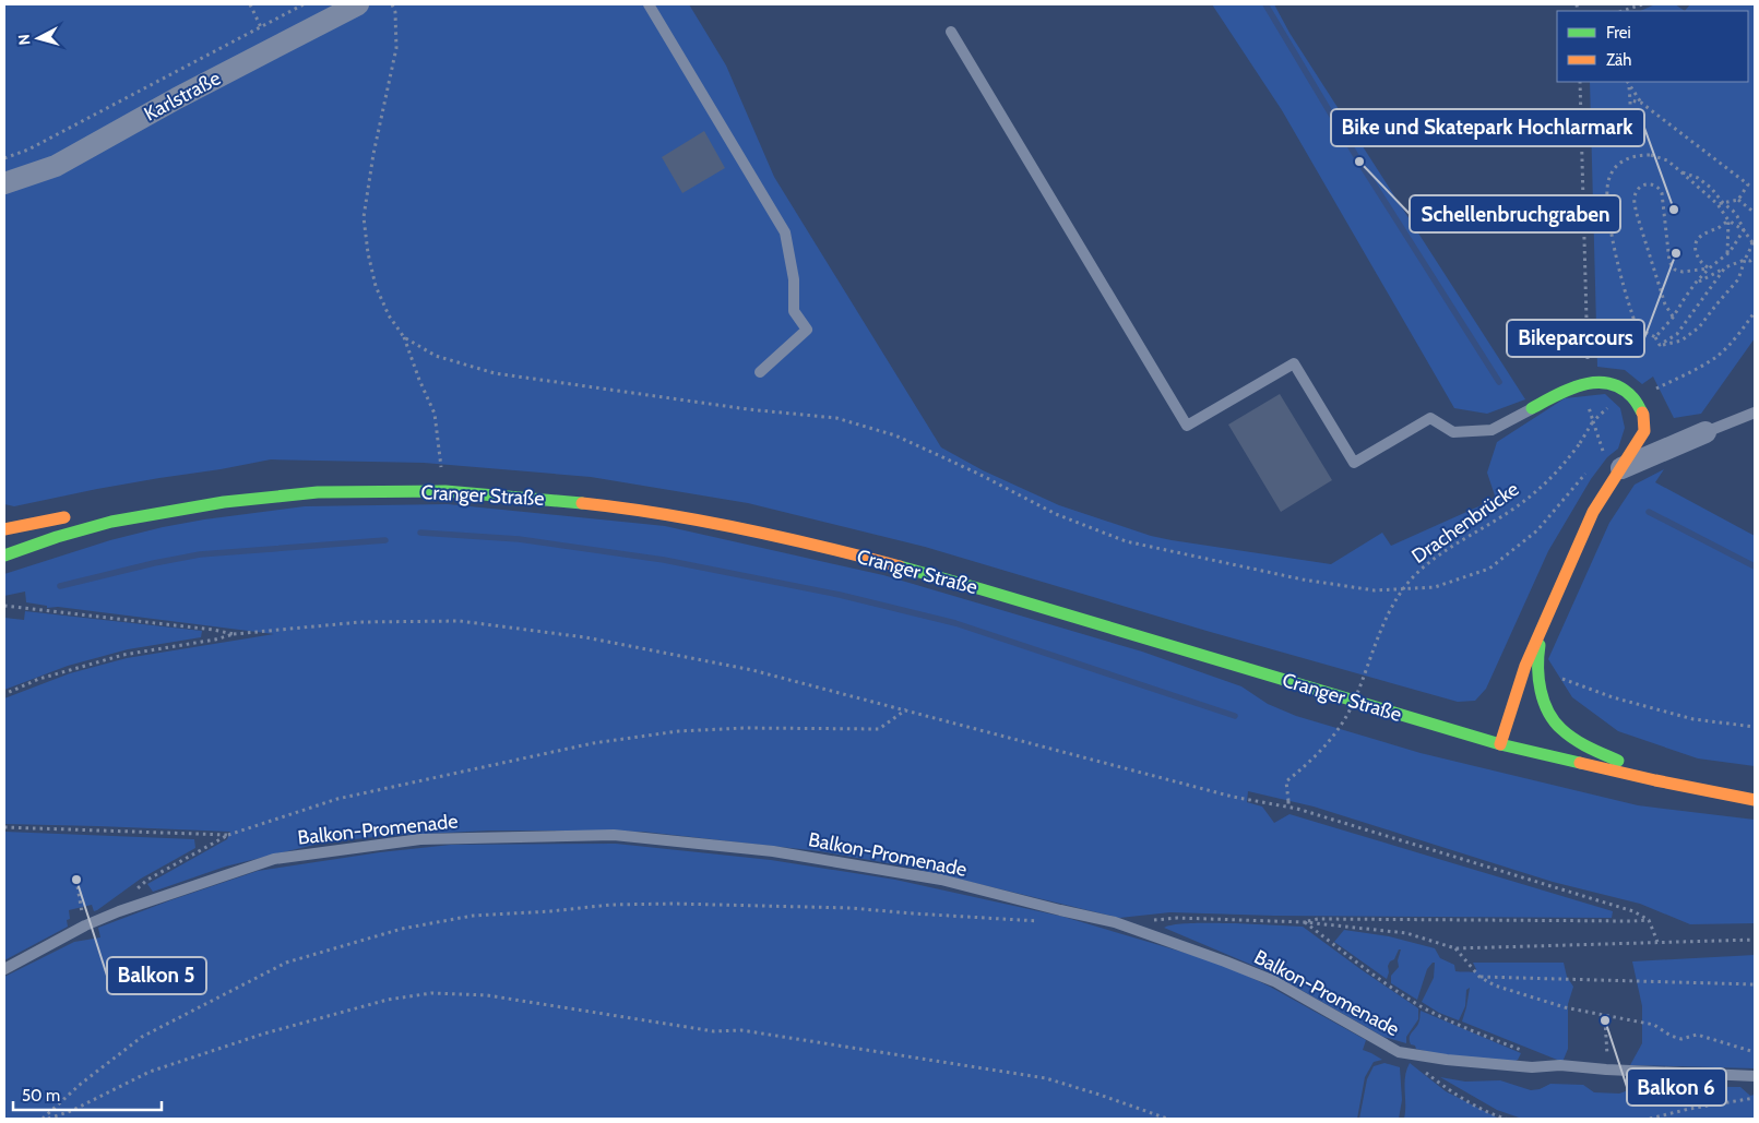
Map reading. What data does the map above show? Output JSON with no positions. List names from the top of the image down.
{
  "streets": {
    "main road": ["Cranger Straße"],
    "street": ["Karlstraße"],
    "lane": ["Balkon-Promenade"],
    "path": ["Drachenbrücke"]
  },
  "places": [
    "Schellenbruchgraben",
    "Bike und Skatepark Hochlarmark",
    "Bikeparcours",
    "Balkon 5",
    "Balkon 6"
  ],
  "legend": ["Frei", "Zäh"],
  "scale_bar": "50 m",
  "north": "left"
}
